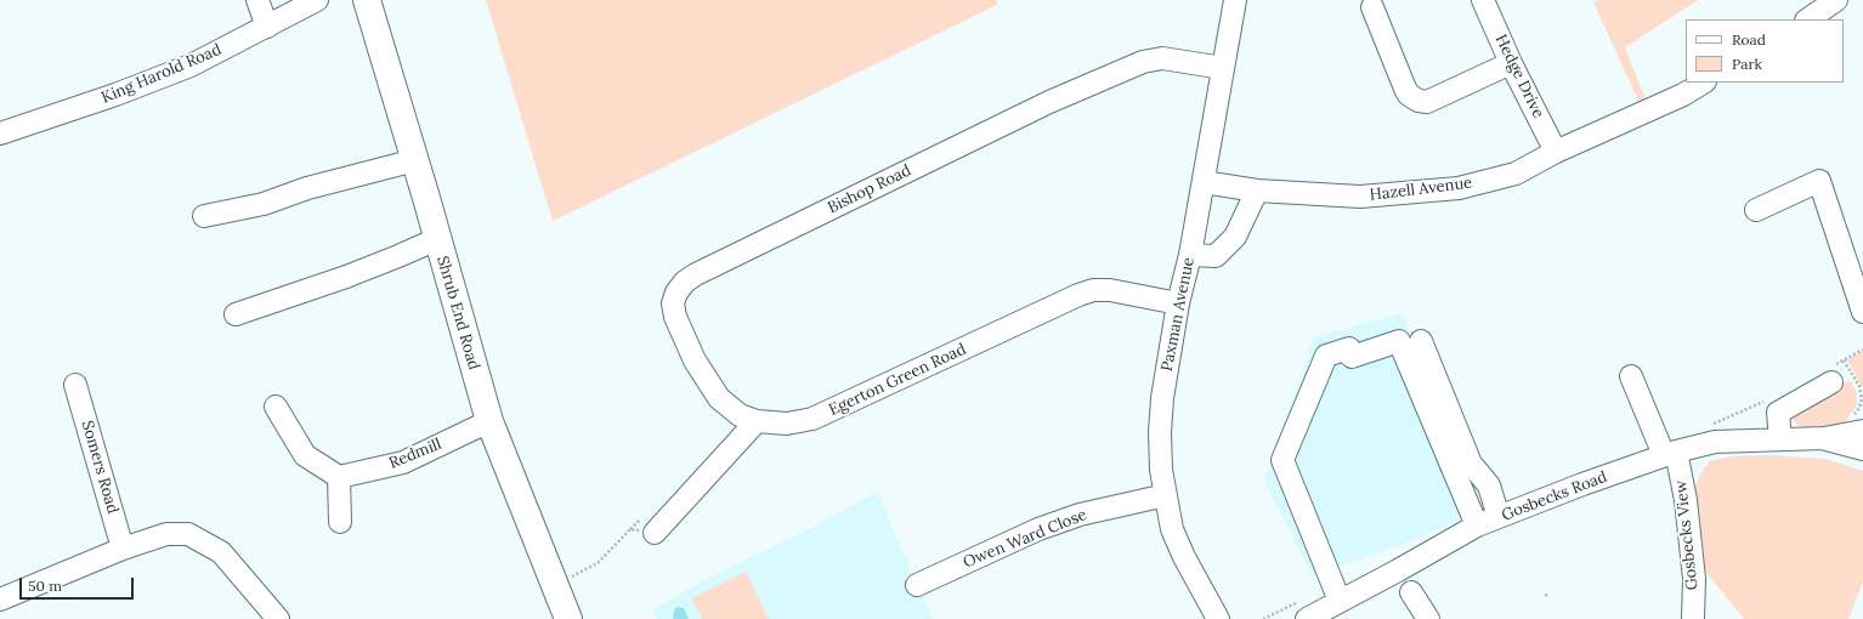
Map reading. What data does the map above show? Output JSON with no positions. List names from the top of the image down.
{
  "streets": {
    "main road": ["Shrub End Road"],
    "street": [
      "King Harold Road",
      "Hedge Drive",
      "Bishop Road",
      "Hazell Avenue",
      "Paxman Avenue",
      "Egerton Green Road",
      "Redmill",
      "Somers Road",
      "Gosbecks Road",
      "Gosbecks View",
      "Owen Ward Close"
    ]
  },
  "crossings": [
    ["Hedge Drive", "Hazell Avenue"],
    ["Bishop Road", "Paxman Avenue"],
    ["Bishop Road", "Egerton Green Road"],
    ["Hazell Avenue", "Paxman Avenue"],
    ["Shrub End Road", "Redmill"],
    ["Paxman Avenue", "Egerton Green Road"],
    ["Paxman Avenue", "Owen Ward Close"],
    ["Gosbecks Road", "Gosbecks View"]
  ],
  "legend": ["Road", "Park"],
  "scale_bar": "50 m"
}
